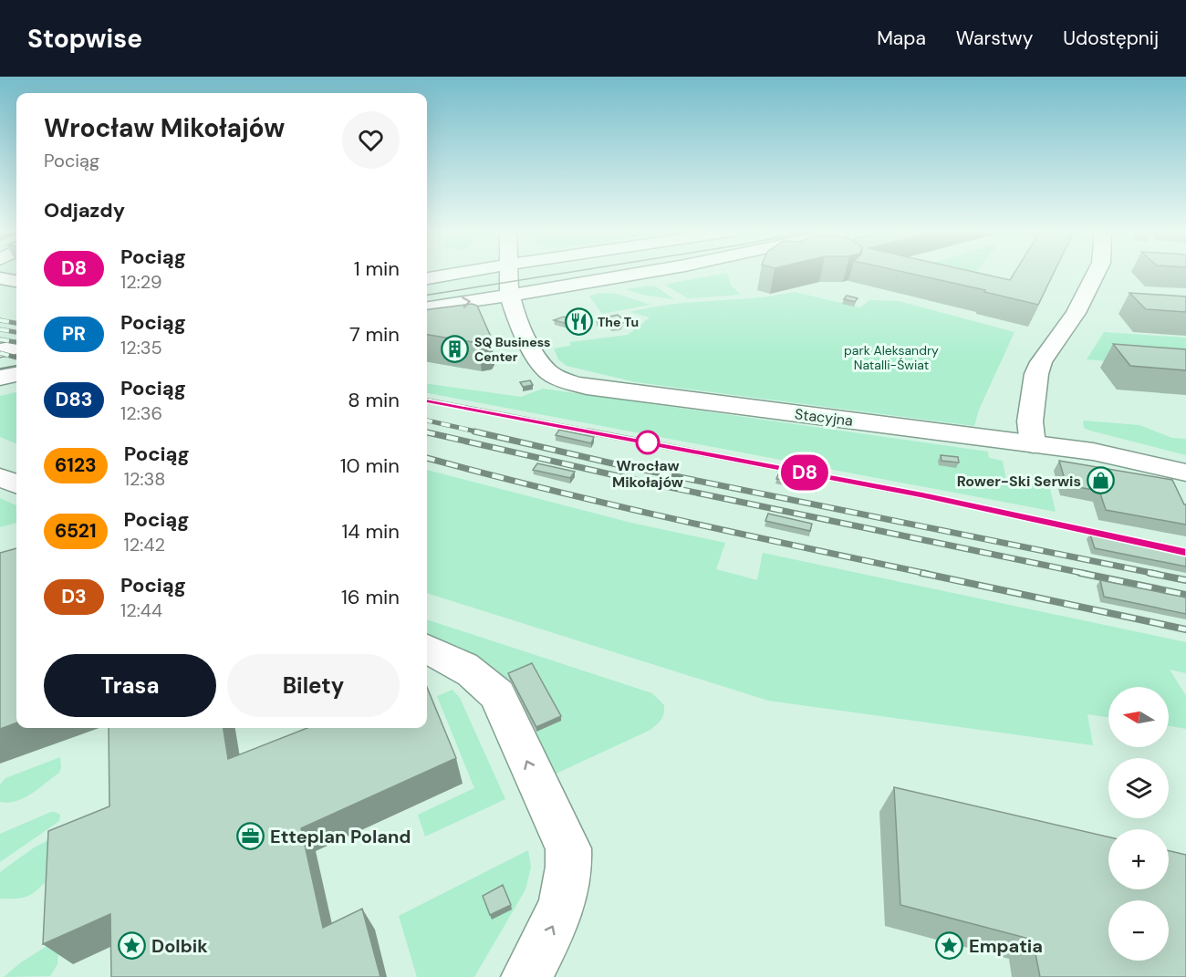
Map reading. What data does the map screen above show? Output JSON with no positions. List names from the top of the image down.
{
  "streets": {
    "street": ["Stacyjna"]
  },
  "parks": ["park Aleksandry Natalli-Świat"],
  "places": {
    "restaurant": ["The Tu"],
    "building": ["SQ Business Center"],
    "other": ["Wrocław Mikołajów"],
    "shop": ["Rower-Ski Serwis"],
    "office": ["Etteplan Poland"],
    "place": ["Dolbik", "Empatia"]
  },
  "north": "left",
  "page": {
    "header": "Stopwise",
    "nav": ["Mapa", "Warstwy", "Udostępnij"],
    "on_map": "D8",
    "heading": [
      ["Wrocław Mikołajów", "Pociąg"],
      "Odjazdy"
    ],
    "list": [
      {
        "mark": "D8",
        "name": "Pociąg",
        "note": "12:29",
        "value": "1 min"
      },
      {
        "mark": "PR",
        "name": "Pociąg",
        "note": "12:35",
        "value": "7 min"
      },
      {
        "mark": "D83",
        "name": "Pociąg",
        "note": "12:36",
        "value": "8 min"
      },
      {
        "mark": "6123",
        "name": "Pociąg",
        "note": "12:38",
        "value": "10 min"
      },
      {
        "mark": "6521",
        "name": "Pociąg",
        "note": "12:42",
        "value": "14 min"
      },
      {
        "mark": "D3",
        "name": "Pociąg",
        "note": "12:44",
        "value": "16 min"
      }
    ],
    "buttons": ["Trasa", "Bilety"],
    "map_buttons": ["+", "−"]
  }
}
